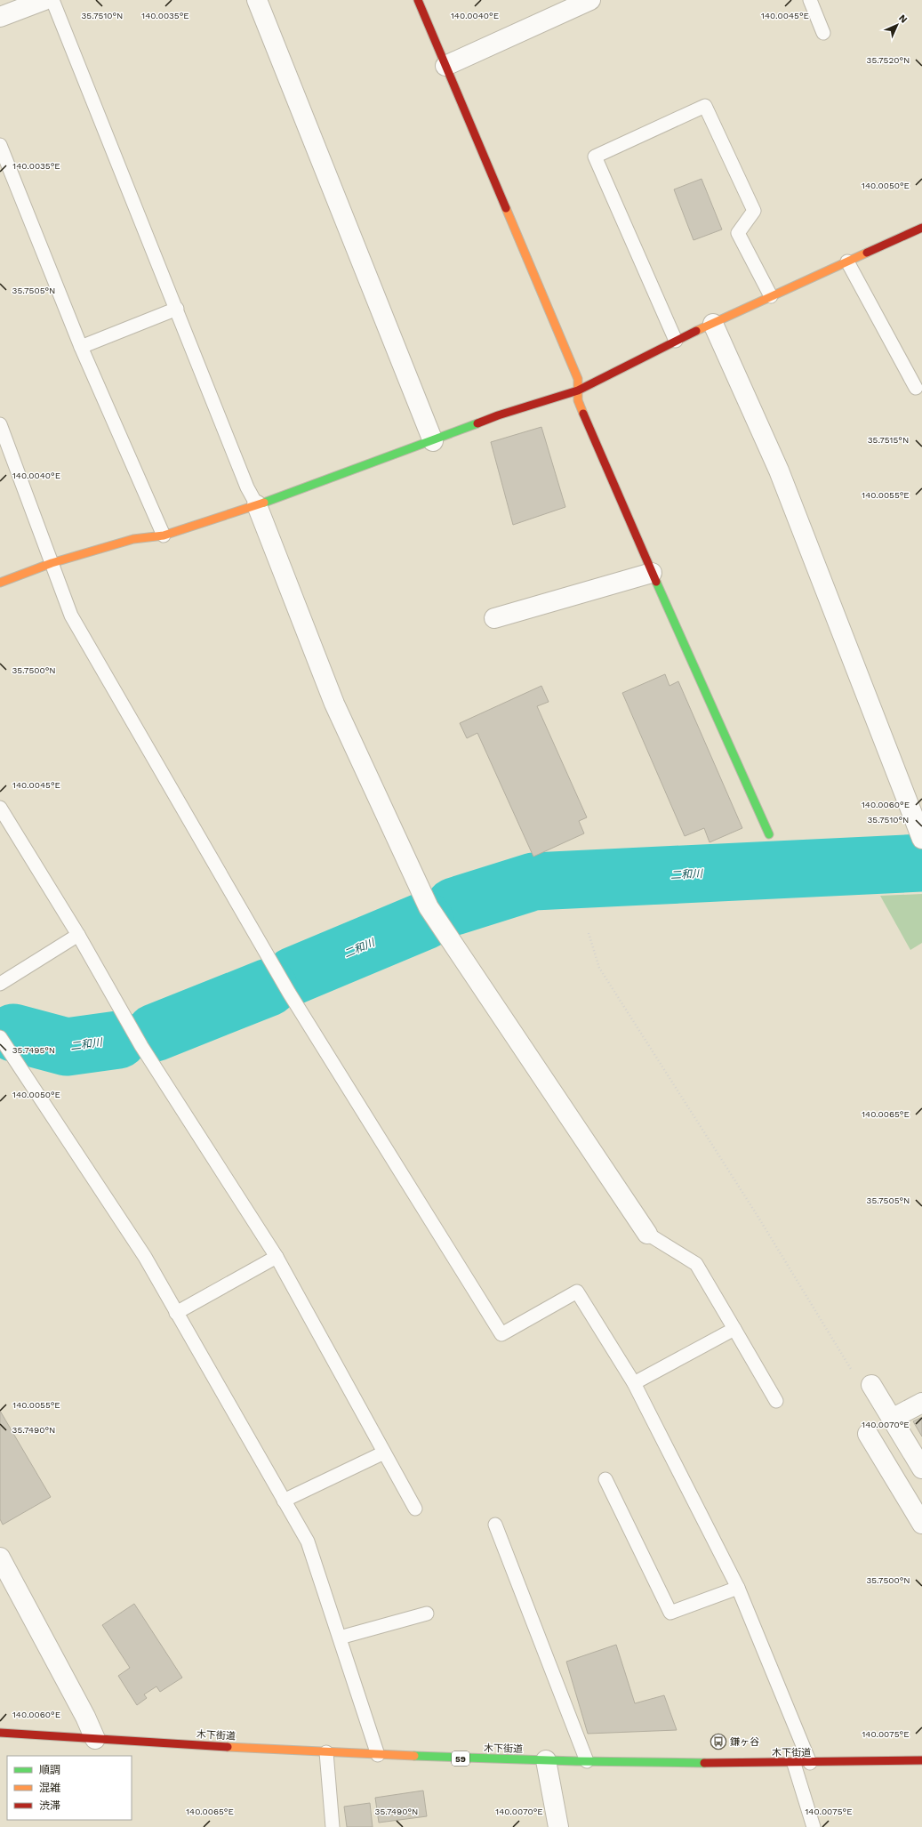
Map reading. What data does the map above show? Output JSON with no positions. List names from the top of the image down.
{
  "streets": {
    "street": ["木下街道", "59"]
  },
  "water": ["二和川"],
  "places": {
    "bus stop": ["鎌ヶ谷"]
  },
  "legend": ["順調", "混雑", "渋滞"],
  "north": "top right",
  "coordinates": [
    "35.7510°N",
    "140.0035°E",
    "140.0040°E",
    "140.0045°E",
    "35.7520°N",
    "140.0050°E",
    "35.7505°N",
    "35.7515°N",
    "140.0055°E",
    "35.7500°N",
    "140.0060°E",
    "35.7495°N",
    "140.0065°E",
    "140.0070°E",
    "35.7490°N",
    "140.0075°E"
  ]
}
